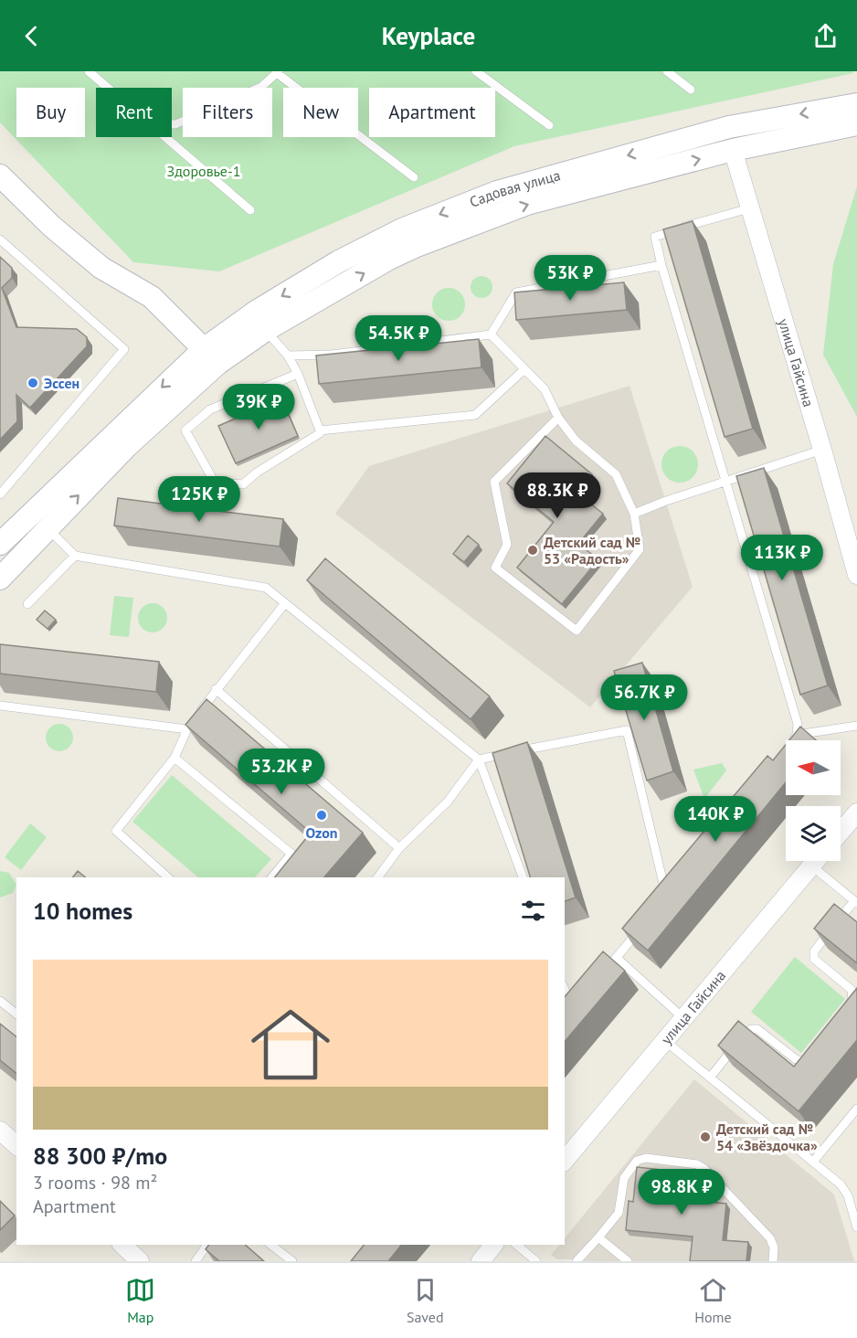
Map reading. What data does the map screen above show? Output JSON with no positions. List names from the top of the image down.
{
  "streets": {
    "street": ["Садовая улица", "улица Гайсина"]
  },
  "crossings": [
    ["Садовая улица", "улица Гайсина"]
  ],
  "parks": ["Здоровье-1"],
  "places": [
    "Эссен",
    "Детский сад № 53 «Радость»",
    "Ozon",
    "Детский сад № 54 «Звёздочка»"
  ],
  "north": "left",
  "page": {
    "header": "Keyplace",
    "chip": [
      "Buy",
      "Rent",
      "Filters",
      "New",
      "Apartment"
    ],
    "price": [
      "53K ₽",
      "54.5K ₽",
      "39K ₽",
      "88.3K ₽",
      "125K ₽",
      "113K ₽",
      "56.7K ₽",
      "53.2K ₽",
      "140K ₽",
      "98.8K ₽"
    ],
    "heading": "10 homes",
    "list": [
      {
        "name": "88 300 ₽/mo",
        "note": "3 rooms · 98 m² · Apartment"
      }
    ],
    "tabs": ["Map", "Saved", "Home"]
  }
}
